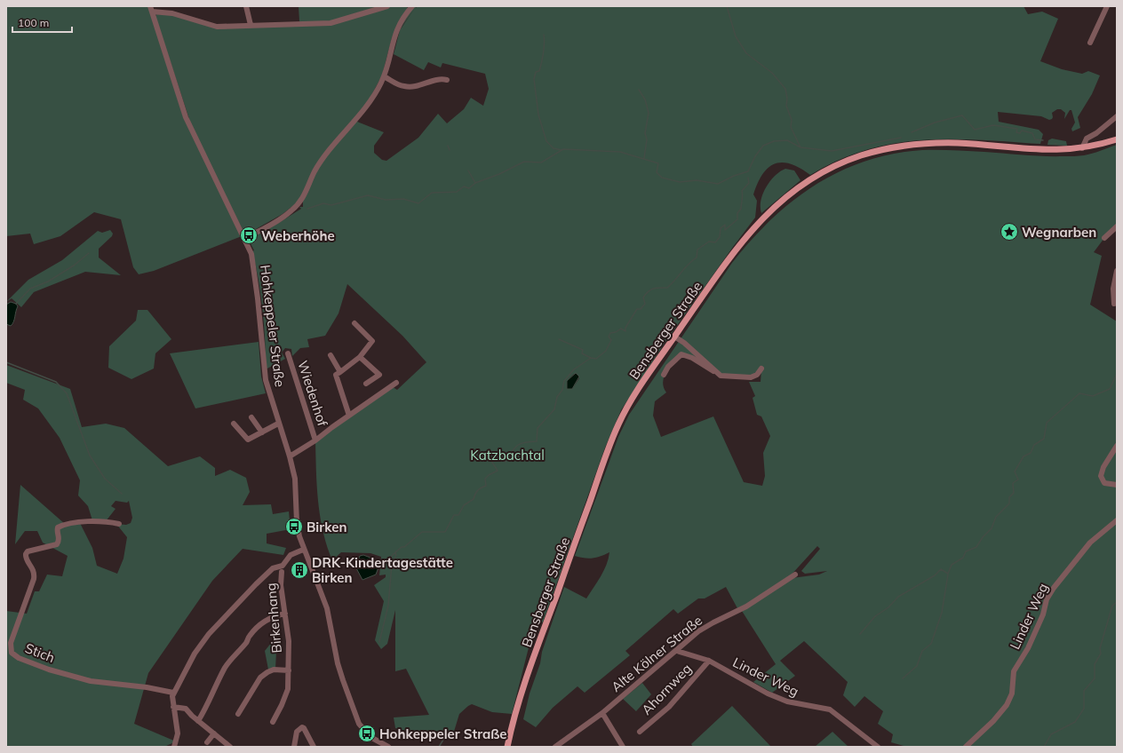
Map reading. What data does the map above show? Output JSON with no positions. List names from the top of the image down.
{
  "streets": {
    "main road": ["Bensberger Straße"],
    "street": [
      "Hohkeppeler Straße",
      "Wiedenhof",
      "Linder Weg",
      "Birkenhang",
      "Stich",
      "Alte Kölner Straße",
      "Ahornweg"
    ]
  },
  "crossings": [
    ["Hohkeppeler Straße", "Wiedenhof"],
    ["Linder Weg", "Alte Kölner Straße"],
    ["Linder Weg", "Ahornweg"]
  ],
  "parks": ["Katzbachtal"],
  "places": {
    "place": ["Wegnarben"],
    "bus stop": ["Weberhöhe", "Birken", "Hohkeppeler Straße"],
    "building": ["DRK-Kindertagestätte Birken"]
  },
  "scale_bar": "100 m"
}
